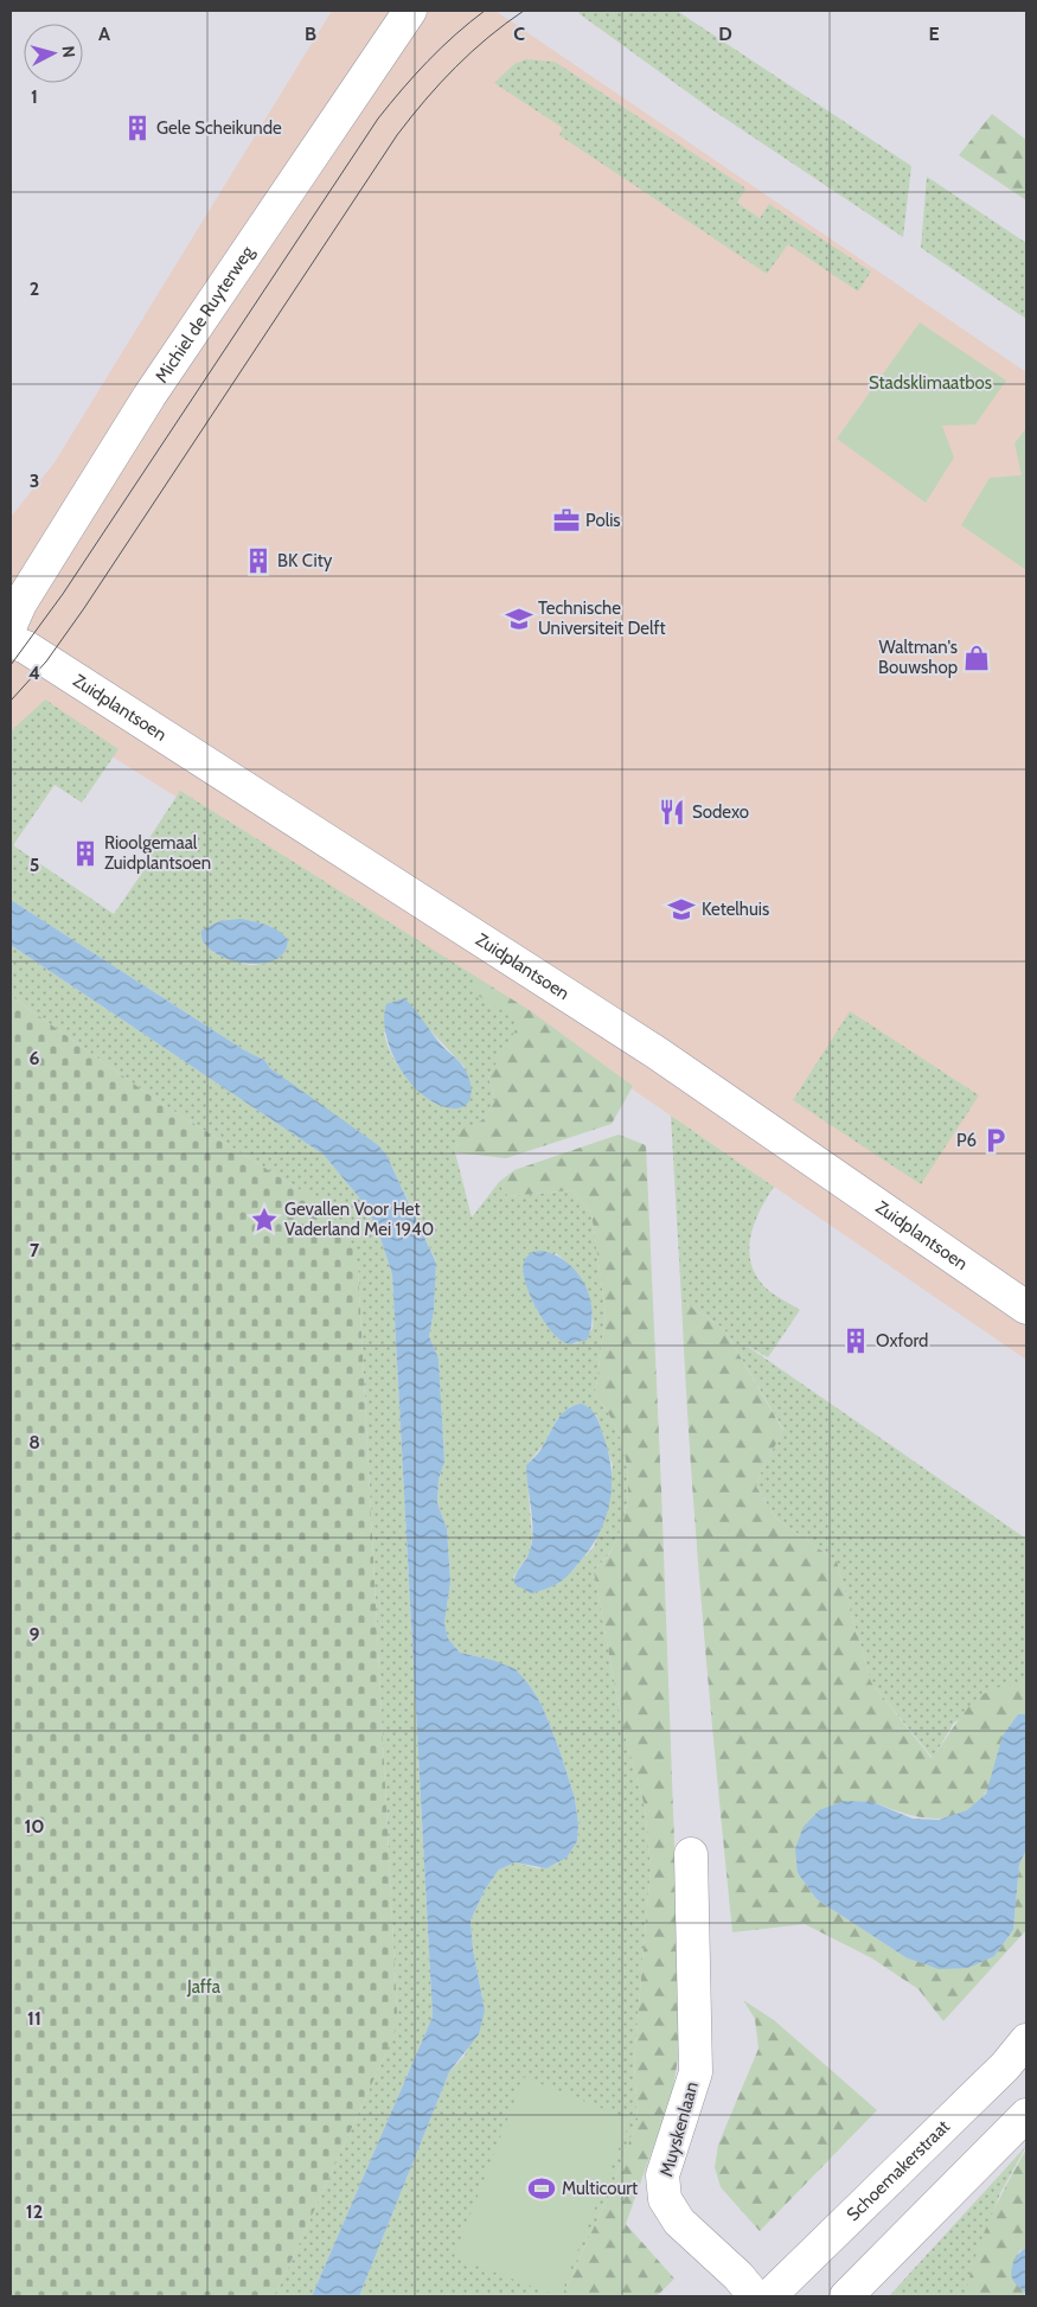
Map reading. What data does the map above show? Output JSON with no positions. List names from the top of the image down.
{
  "streets": {
    "street": [
      "Michiel de Ruyterweg",
      "Zuidplantsoen",
      "Muyskenlaan",
      "Schoemakerstraat"
    ]
  },
  "parks": ["Stadsklimaatbos", "Jaffa"],
  "places": {
    "building": [
      "Gele Scheikunde",
      "BK City",
      "Rioolgemaal Zuidplantsoen",
      "Oxford"
    ],
    "office": ["Polis"],
    "school or university": ["Technische Universiteit Delft", "Ketelhuis"],
    "shop": ["Waltman's Bouwshop"],
    "restaurant": ["Sodexo"],
    "parking": ["P6"],
    "place": ["Gevallen Voor Het Vaderland Mei 1940"],
    "sports": ["Multicourt"]
  },
  "north": "right",
  "grid": {
    "columns": [
      "A",
      "B",
      "C",
      "D",
      "E"
    ],
    "rows": [
      "1",
      "2",
      "3",
      "4",
      "5",
      "6",
      "7",
      "8",
      "9",
      "10",
      "11",
      "12"
    ]
  }
}
